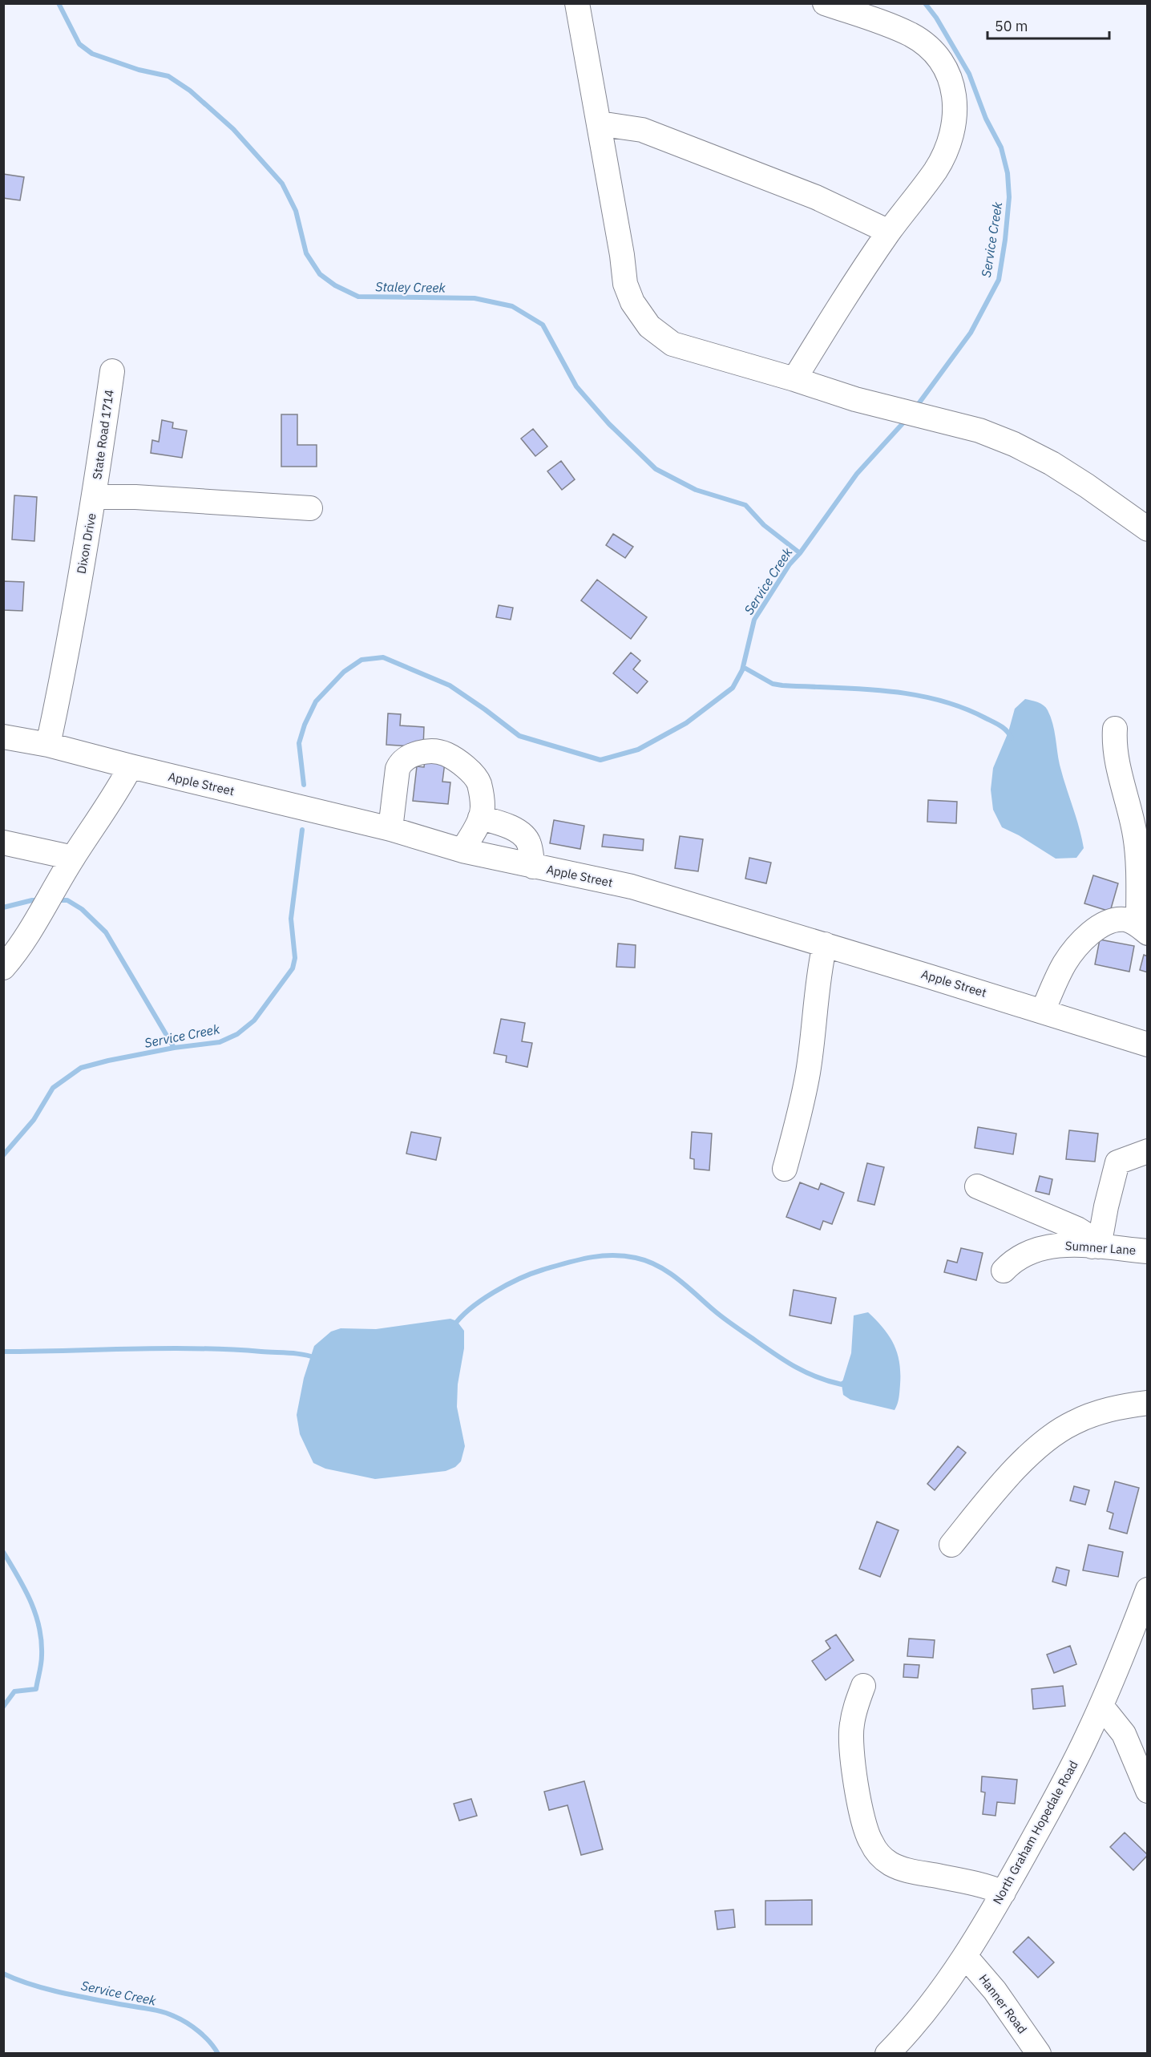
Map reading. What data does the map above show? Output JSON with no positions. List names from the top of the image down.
{
  "streets": {
    "street": [
      "State Road 1714",
      "Dixon Drive",
      "Apple Street",
      "Sumner Lane",
      "North Graham Hopedale Road",
      "Hanner Road"
    ]
  },
  "crossings": [
    ["State Road 1714", "Dixon Drive"],
    ["Dixon Drive", "Apple Street"],
    ["North Graham Hopedale Road", "Hanner Road"]
  ],
  "water": ["Service Creek", "Staley Creek"],
  "scale_bar": "50 m"
}
